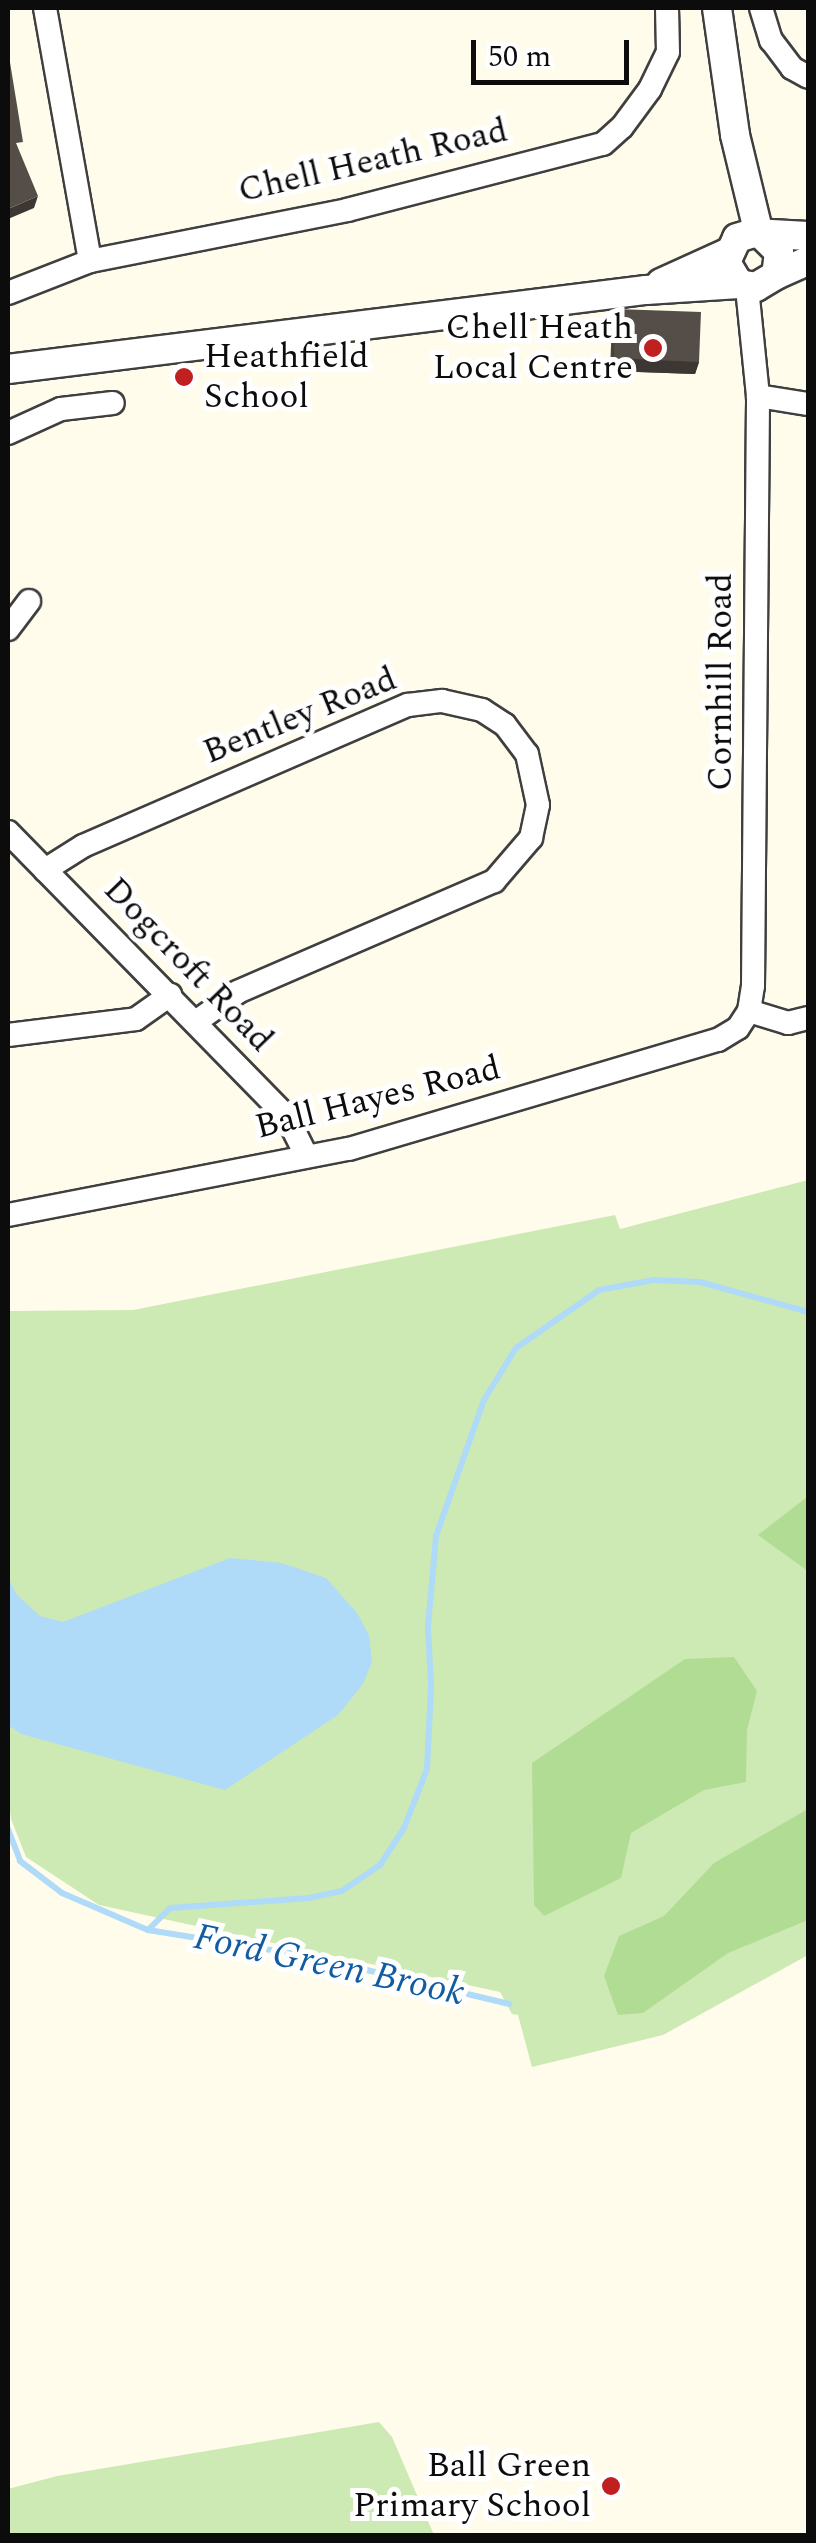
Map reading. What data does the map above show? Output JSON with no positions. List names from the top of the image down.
{
  "streets": {
    "street": [
      "Chell Heath Road",
      "Cornhill Road",
      "Bentley Road",
      "Dogcroft Road",
      "Ball Hayes Road"
    ]
  },
  "crossings": [
    ["Cornhill Road", "Ball Hayes Road"],
    ["Bentley Road", "Dogcroft Road"],
    ["Dogcroft Road", "Ball Hayes Road"]
  ],
  "water": ["Ford Green Brook"],
  "places": ["Chell Heath Local Centre", "Heathfield School", "Ball Green Primary School"],
  "scale_bar": "50 m"
}
